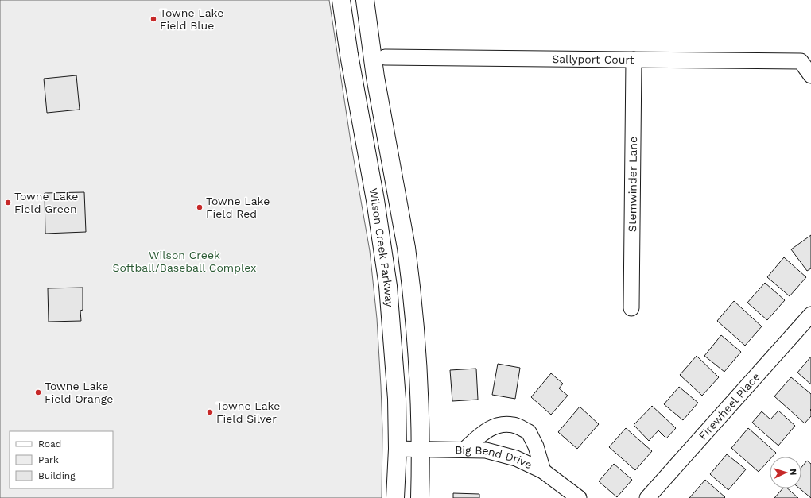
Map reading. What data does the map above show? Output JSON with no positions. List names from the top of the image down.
{
  "streets": {
    "main road": ["Wilson Creek Parkway"],
    "street": [
      "Sallyport Court",
      "Stemwinder Lane",
      "Firewheel Place",
      "Big Bend Drive"
    ]
  },
  "crossings": [
    ["Sallyport Court", "Stemwinder Lane"],
    ["Wilson Creek Parkway", "Big Bend Drive"]
  ],
  "parks": ["Wilson Creek Softball/Baseball Complex"],
  "places": [
    "Towne Lake Field Blue",
    "Towne Lake Field Green",
    "Towne Lake Field Red",
    "Towne Lake Field Orange",
    "Towne Lake Field Silver"
  ],
  "legend": ["Road", "Park", "Building"],
  "north": "right"
}
